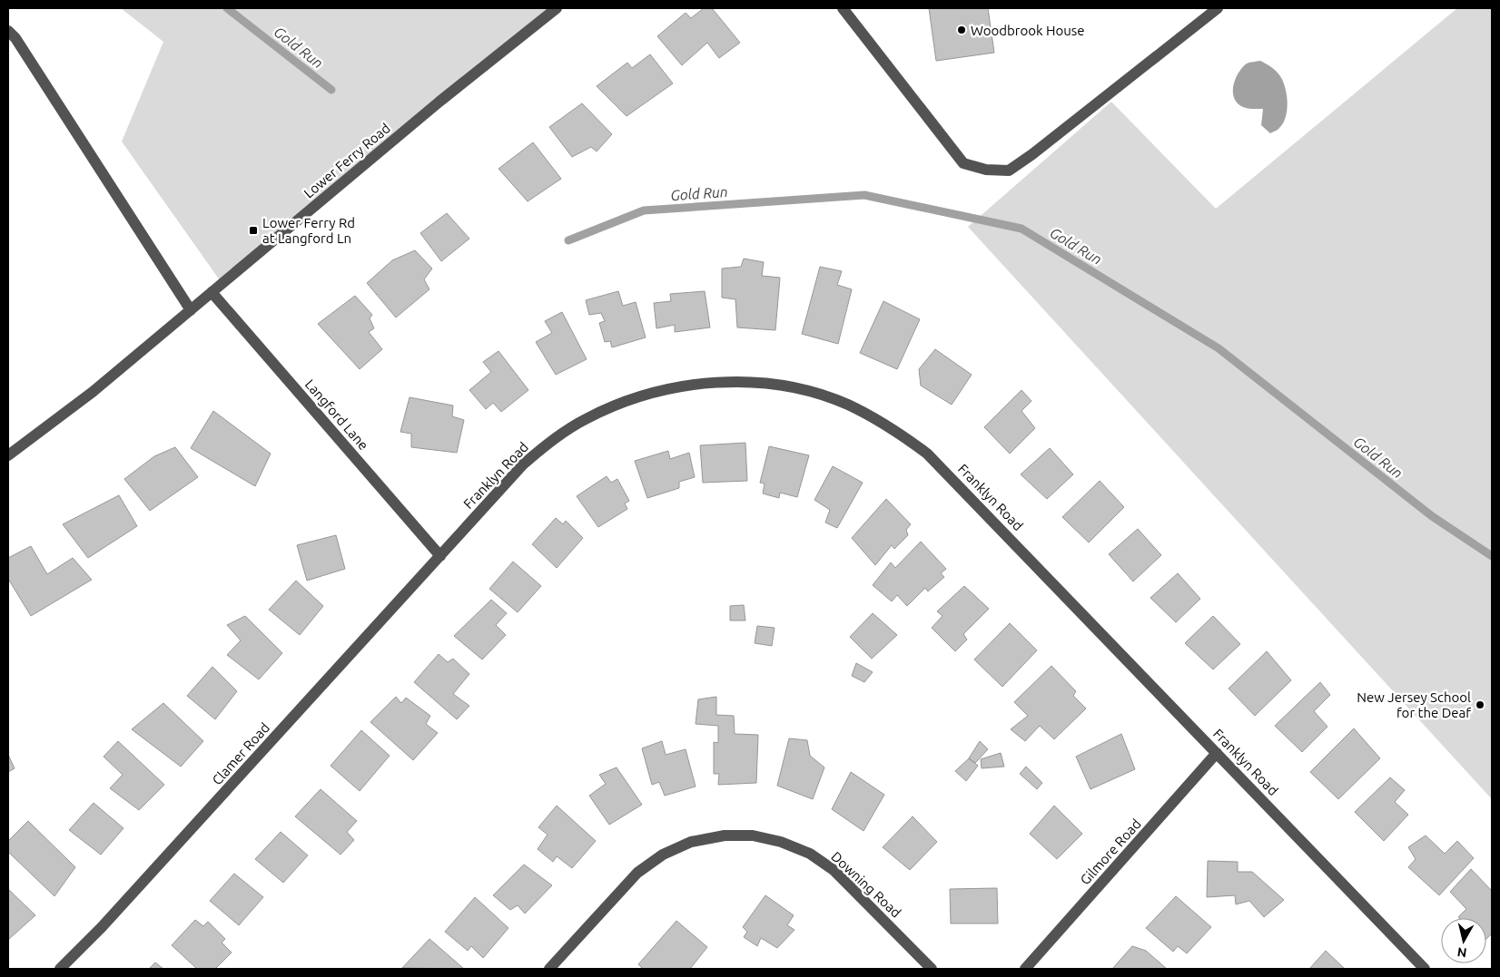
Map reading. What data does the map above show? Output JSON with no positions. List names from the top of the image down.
{
  "streets": {
    "street": [
      "Lower Ferry Road",
      "Langford Lane",
      "Franklyn Road",
      "Clamer Road",
      "Gilmore Road",
      "Downing Road"
    ]
  },
  "crossings": [
    ["Lower Ferry Road", "Langford Lane"],
    ["Langford Lane", "Franklyn Road"],
    ["Langford Lane", "Clamer Road"],
    ["Franklyn Road", "Clamer Road"],
    ["Franklyn Road", "Gilmore Road"]
  ],
  "water": ["Gold Run"],
  "places": {
    "other": ["Woodbrook House", "New Jersey School for the Deaf"],
    "transit": ["Lower Ferry Rd at Langford Ln"]
  },
  "north": "bottom"
}
